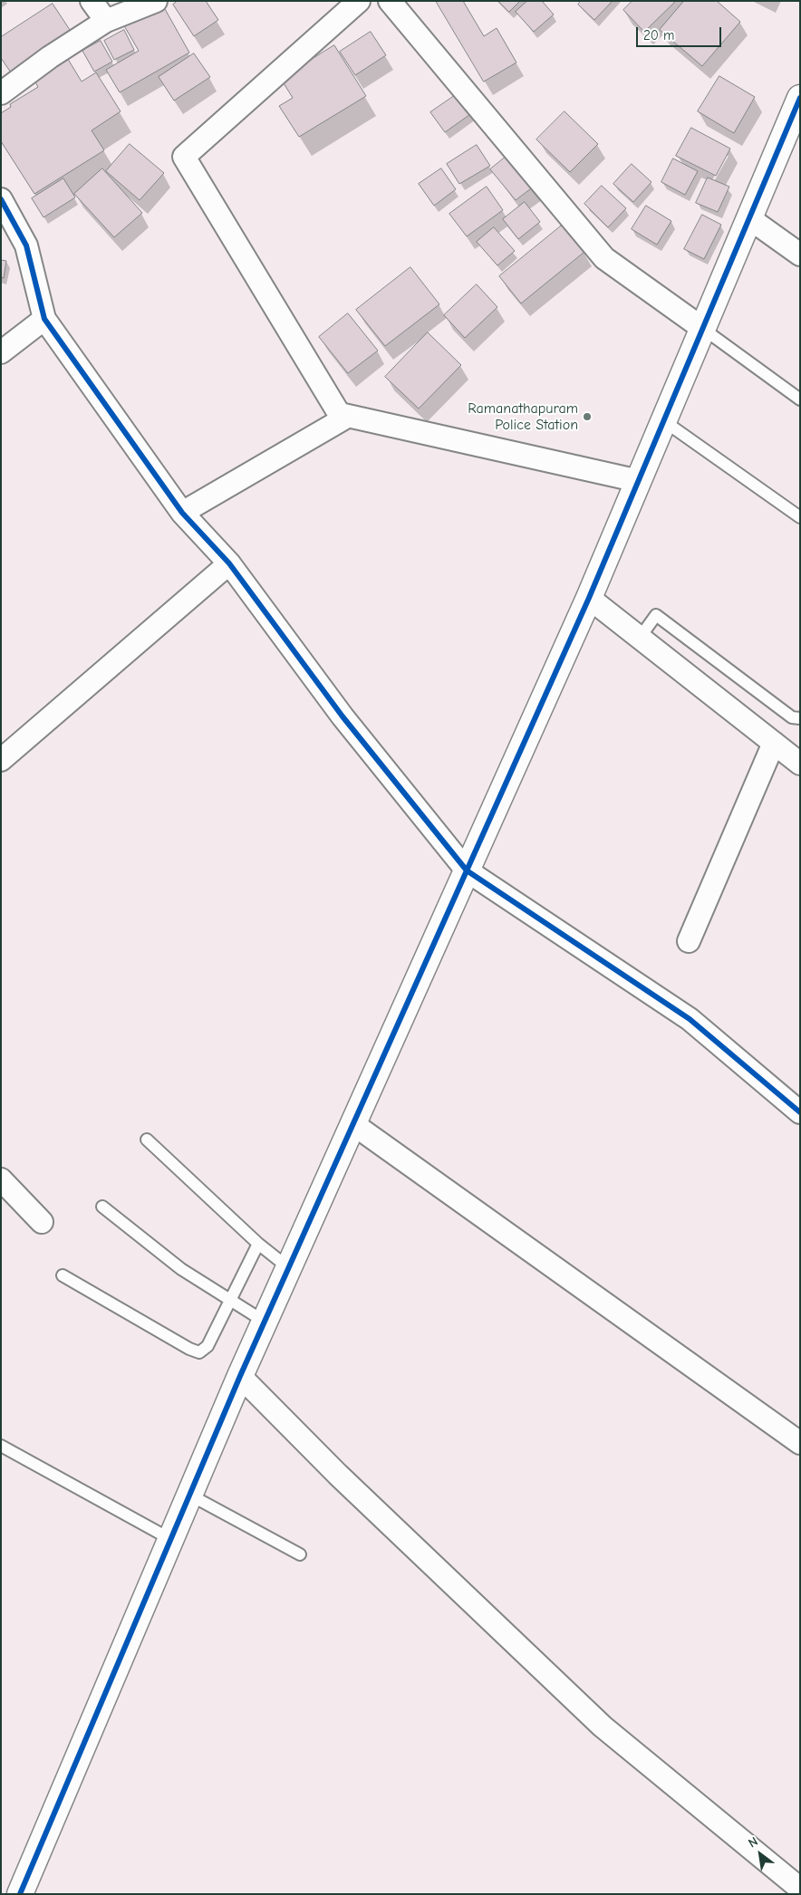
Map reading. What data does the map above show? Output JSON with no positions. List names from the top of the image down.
{
  "places": ["Ramanathapuram Police Station"],
  "scale_bar": "20 m",
  "north": "top left"
}
